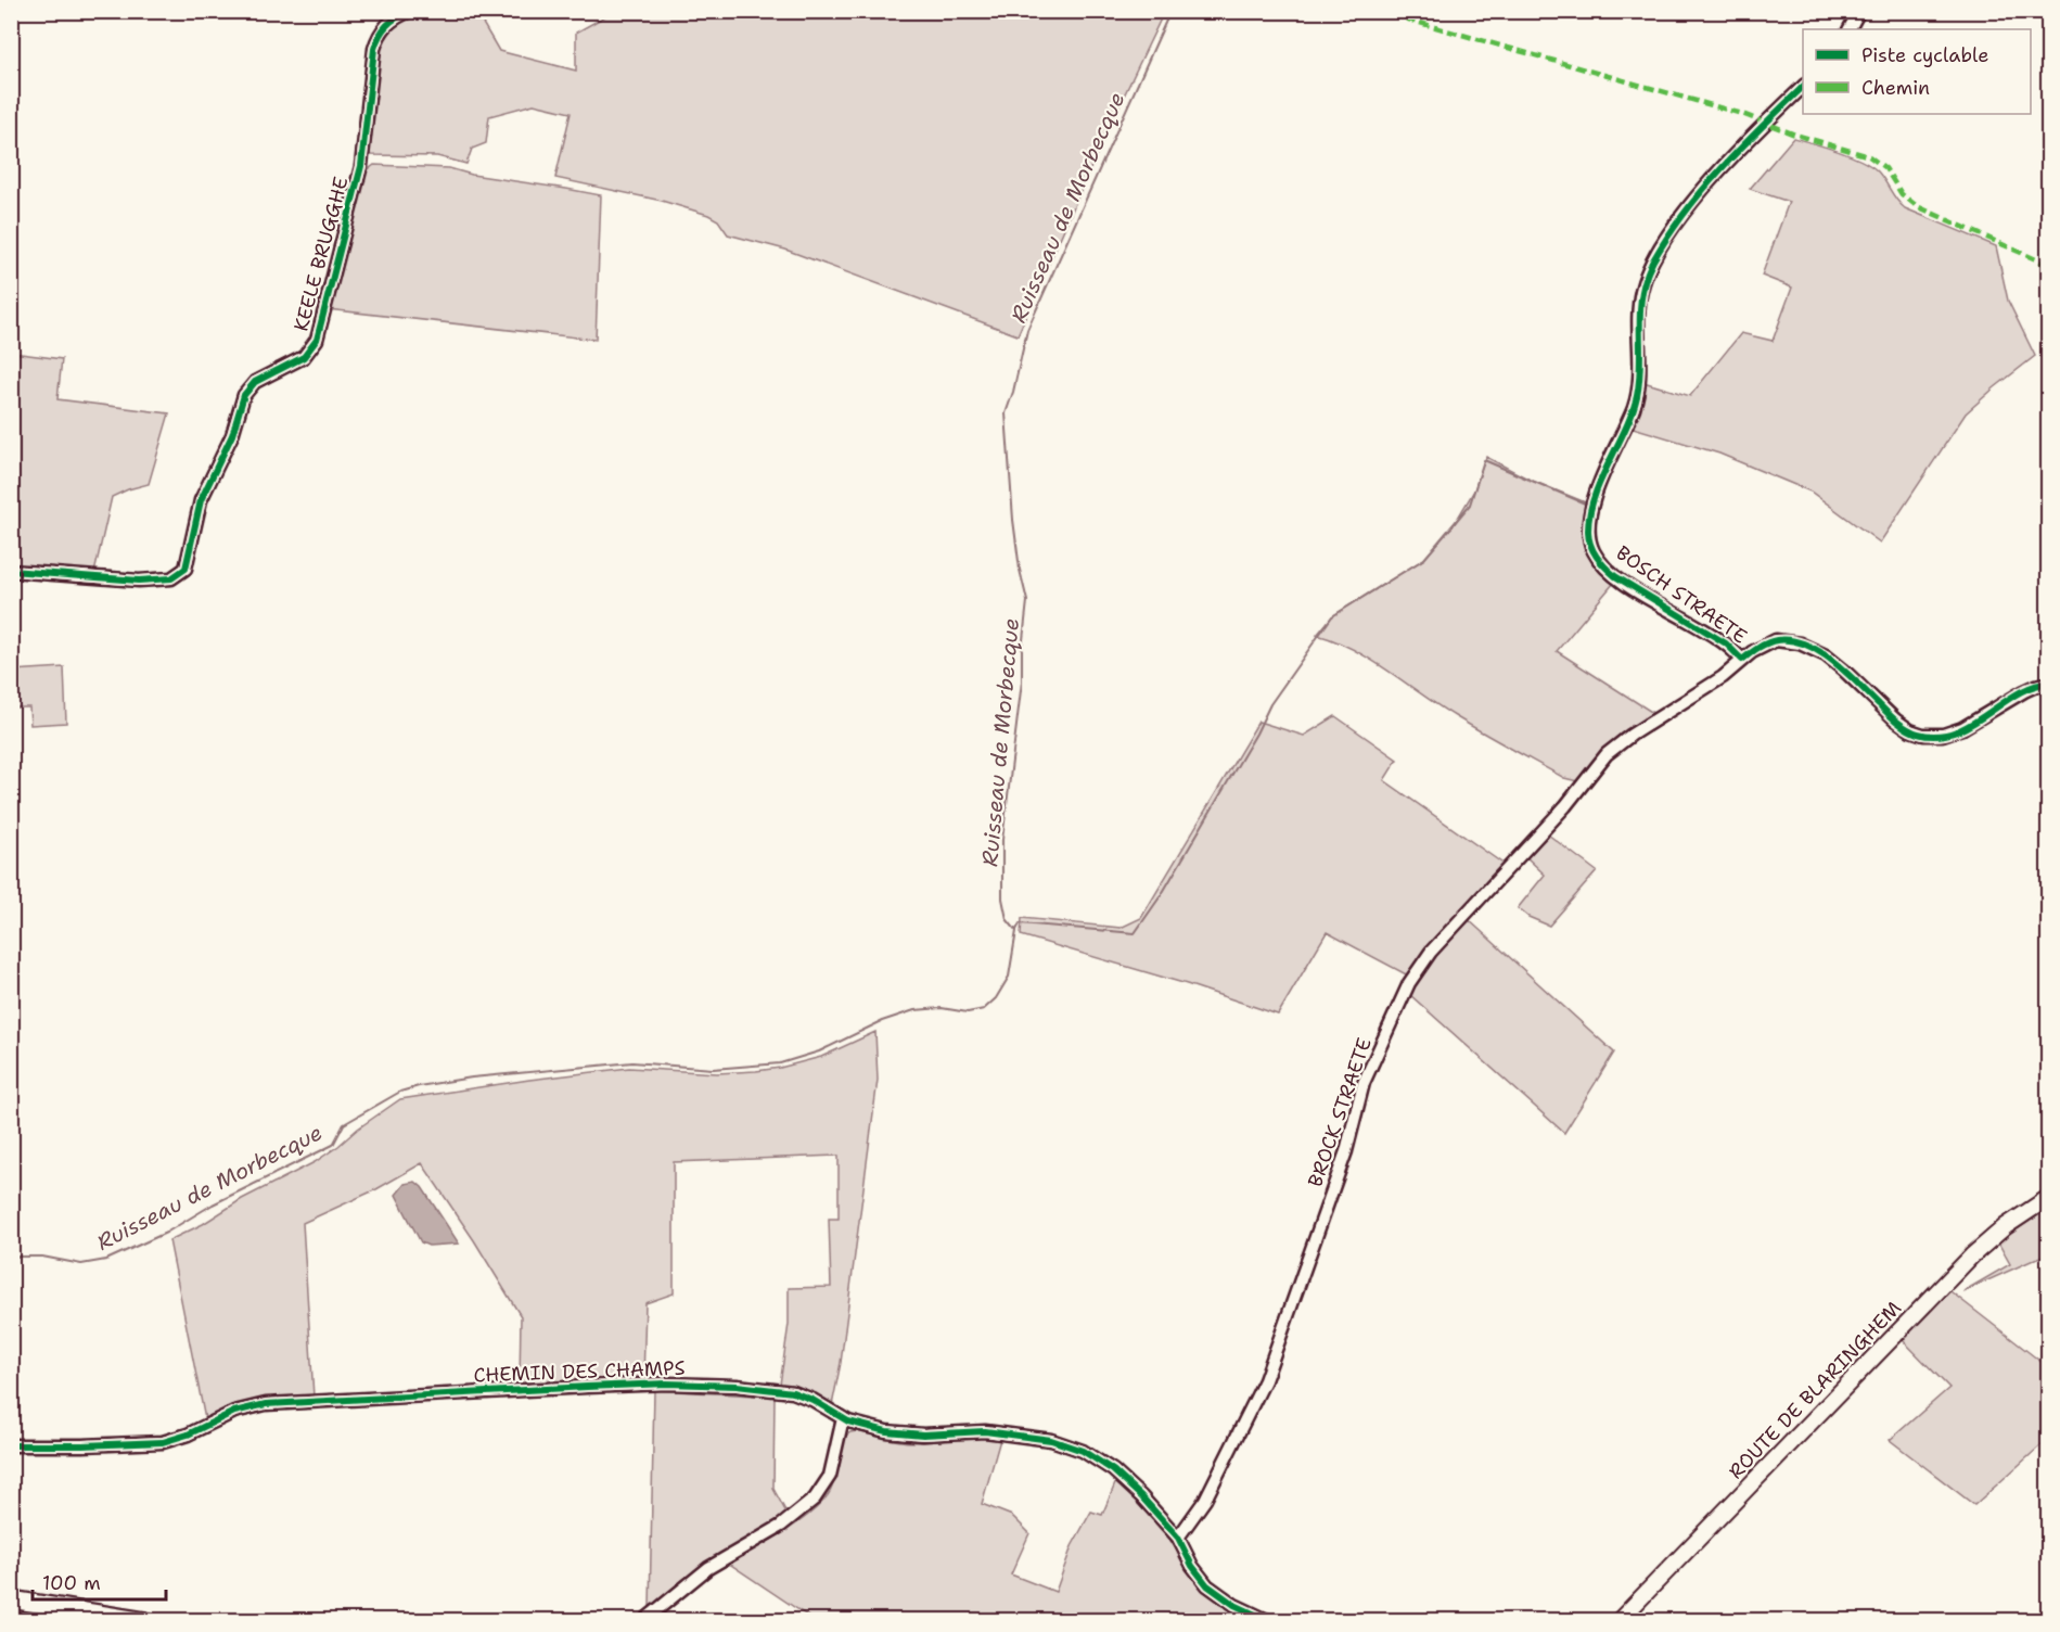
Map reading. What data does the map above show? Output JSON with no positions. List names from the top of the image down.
{
  "streets": {
    "street": [
      "KEELE BRUGGHE",
      "BOSCH STRAETE",
      "BROCK STRAETE",
      "CHEMIN DES CHAMPS",
      "ROUTE DE BLARINGHEM"
    ]
  },
  "crossings": [
    ["BOSCH STRAETE", "BROCK STRAETE"],
    ["BROCK STRAETE", "CHEMIN DES CHAMPS"]
  ],
  "water": ["Ruisseau de Morbecque"],
  "legend": ["Piste cyclable", "Chemin"],
  "scale_bar": "100 m"
}
